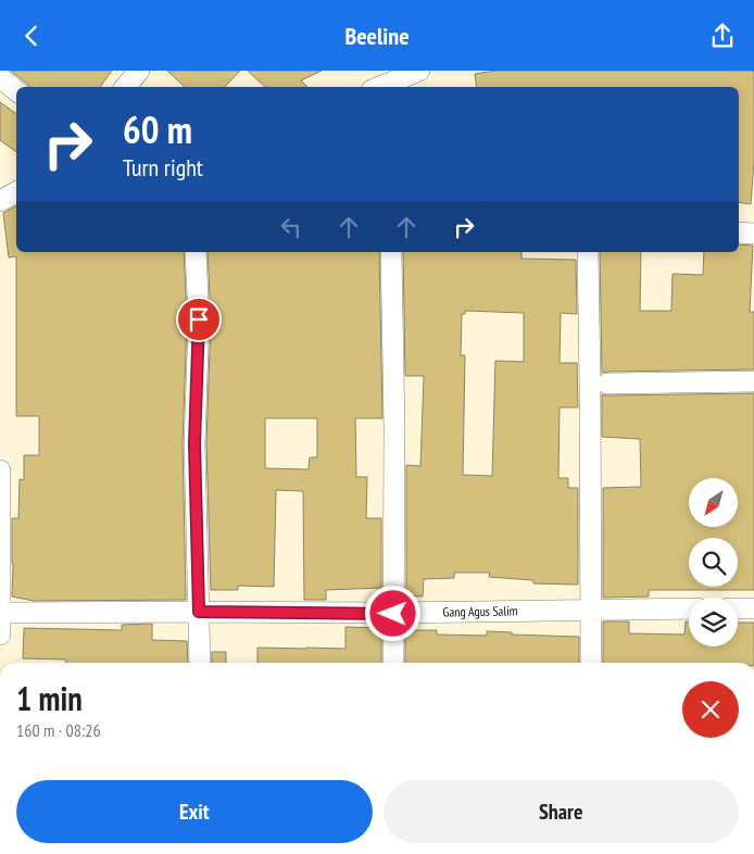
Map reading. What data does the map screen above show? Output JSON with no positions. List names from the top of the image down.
{
  "streets": {
    "street": ["Gang Agus Salim"]
  },
  "north": "bottom left",
  "page": {
    "header": "Beeline",
    "turn": ["60 m", "Turn right"],
    "heading": ["1 min", "160 m · 08:26"],
    "buttons": ["Exit", "Share"]
  }
}
